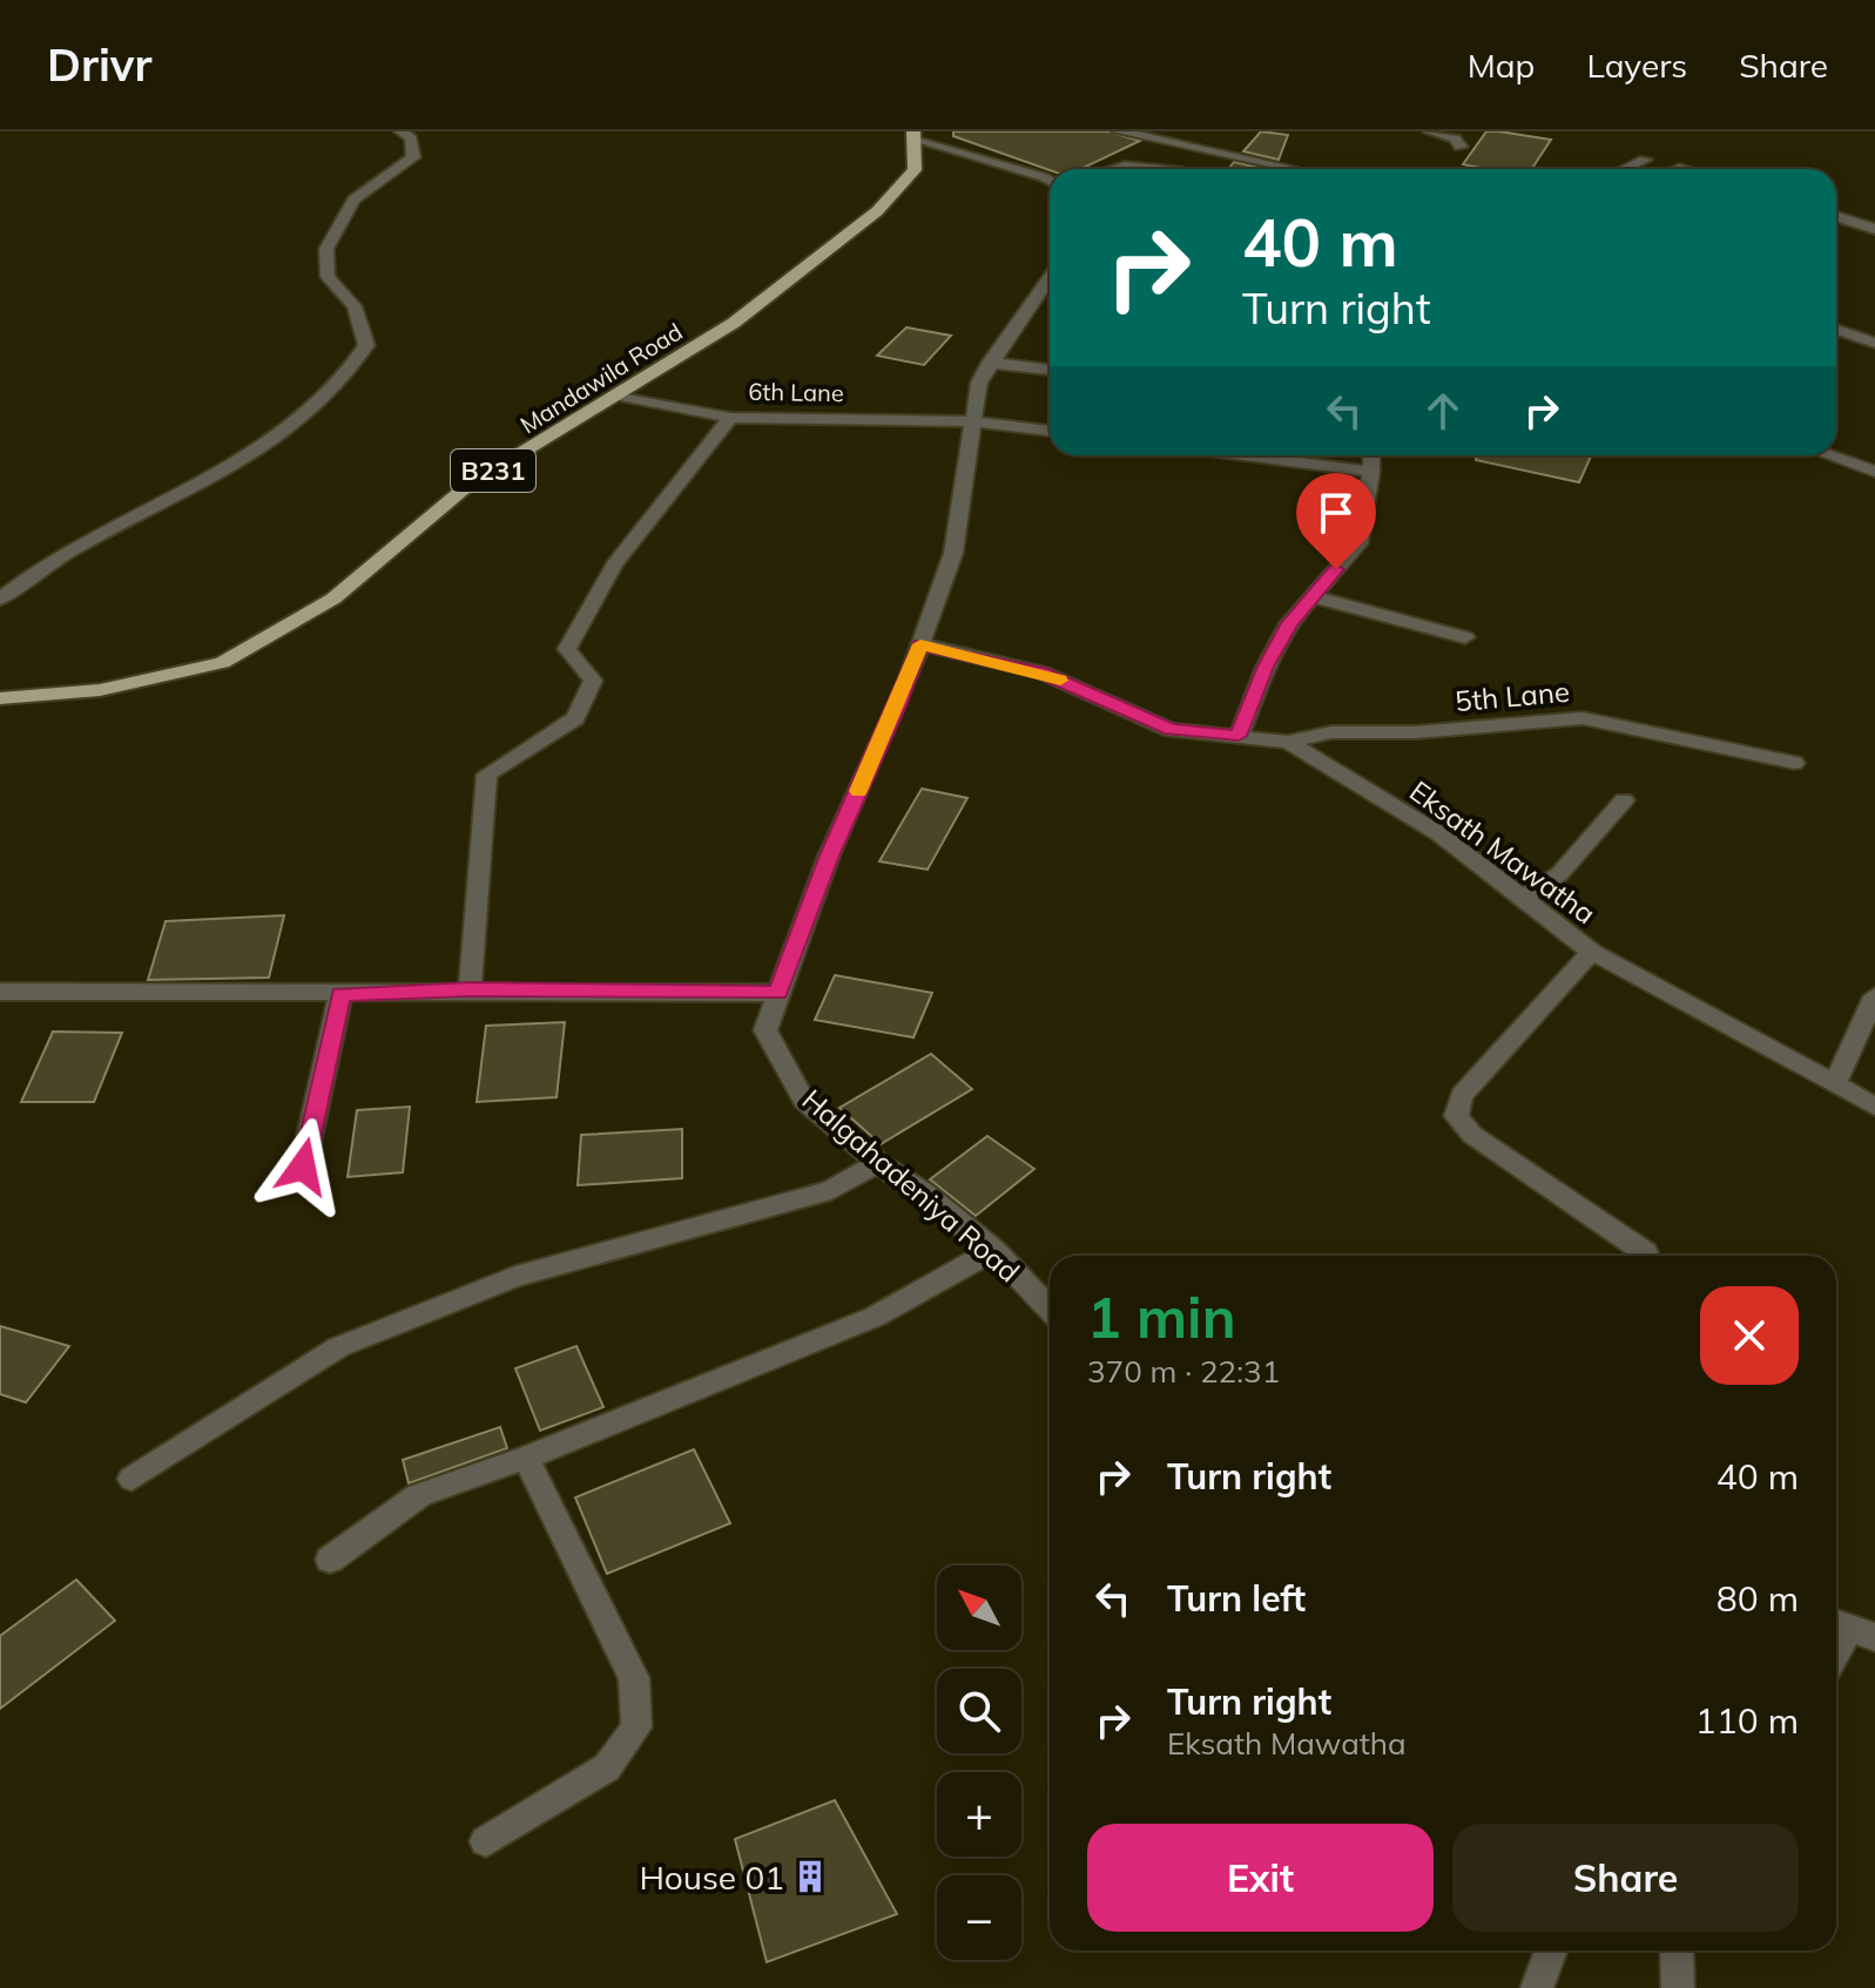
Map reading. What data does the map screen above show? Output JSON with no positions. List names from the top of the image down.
{
  "streets": {
    "main road": ["Mandawila Road", "B231"],
    "street": [
      "6th Lane",
      "5th Lane",
      "Eksath Mawatha",
      "Halgahadeniya Road"
    ]
  },
  "crossings": [
    ["Mandawila Road", "6th Lane"],
    ["6th Lane", "Halgahadeniya Road"],
    ["5th Lane", "Eksath Mawatha"],
    ["Eksath Mawatha", "Halgahadeniya Road"]
  ],
  "places": {
    "building": ["House 01"]
  },
  "north": "top left",
  "page": {
    "header": "Drivr",
    "nav": ["Map", "Layers", "Share"],
    "turn": ["40 m", "Turn right"],
    "heading": ["1 min", "370 m · 22:31"],
    "list": [
      {
        "name": "Turn right",
        "value": "40 m"
      },
      {
        "name": "Turn left",
        "value": "80 m"
      },
      {
        "name": "Turn right",
        "note": "Eksath Mawatha",
        "value": "110 m"
      }
    ],
    "map_buttons": ["+", "−"],
    "buttons": ["Exit", "Share"]
  }
}
